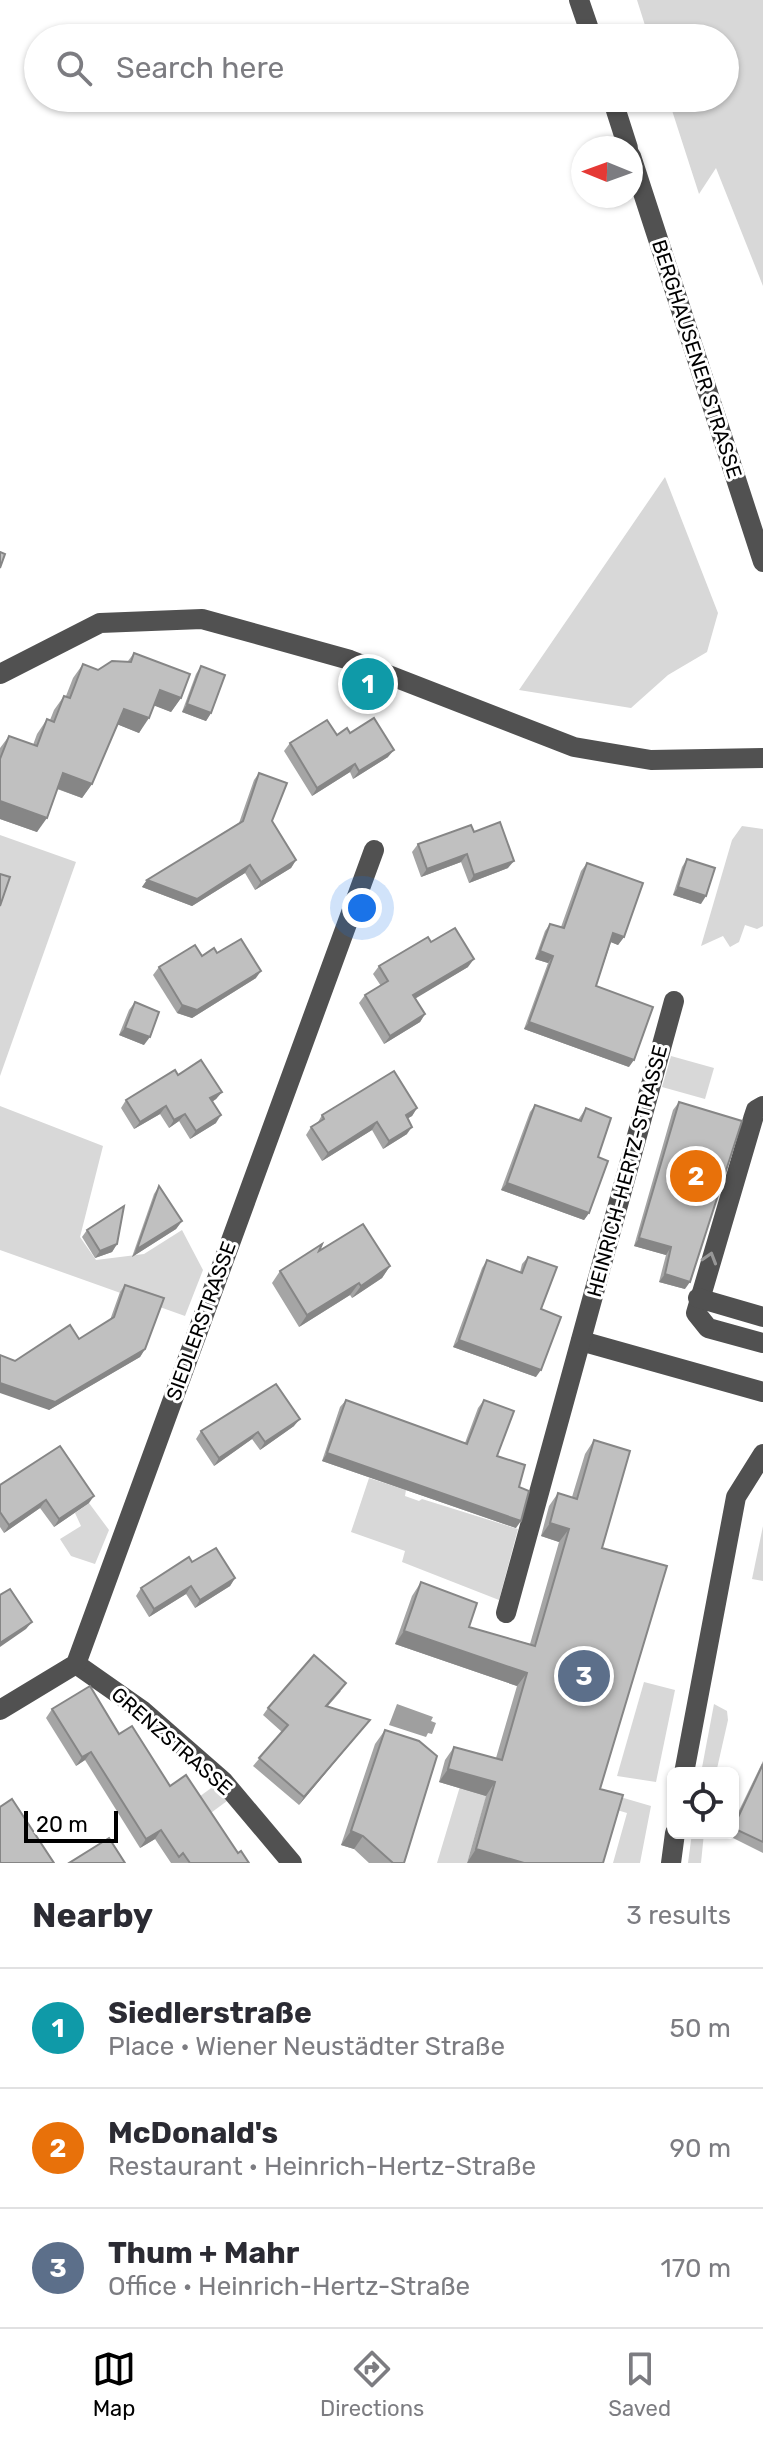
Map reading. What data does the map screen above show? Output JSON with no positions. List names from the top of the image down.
{
  "streets": {
    "street": [
      "BERGHAUSENER STRASSE",
      "HEINRICH-HERTZ-STRASSE",
      "SIEDLERSTRASSE",
      "GRENZSTRASSE"
    ]
  },
  "crossings": [
    ["SIEDLERSTRASSE", "GRENZSTRASSE"]
  ],
  "scale_bar": "20 m",
  "north": "left",
  "page": {
    "search": "Search here",
    "pins": ["1", "2", "3"],
    "scale": "20 m",
    "heading": ["Nearby", "3 results"],
    "list": [
      {
        "mark": "1",
        "name": "Siedlerstraße",
        "note": "Place · Wiener Neustädter Straße",
        "value": "50 m"
      },
      {
        "mark": "2",
        "name": "McDonald's",
        "note": "Restaurant · Heinrich-Hertz-Straße",
        "value": "90 m"
      },
      {
        "mark": "3",
        "name": "Thum + Mahr",
        "note": "Office · Heinrich-Hertz-Straße",
        "value": "170 m"
      }
    ],
    "nav": ["Map", "Directions", "Saved"]
  }
}
